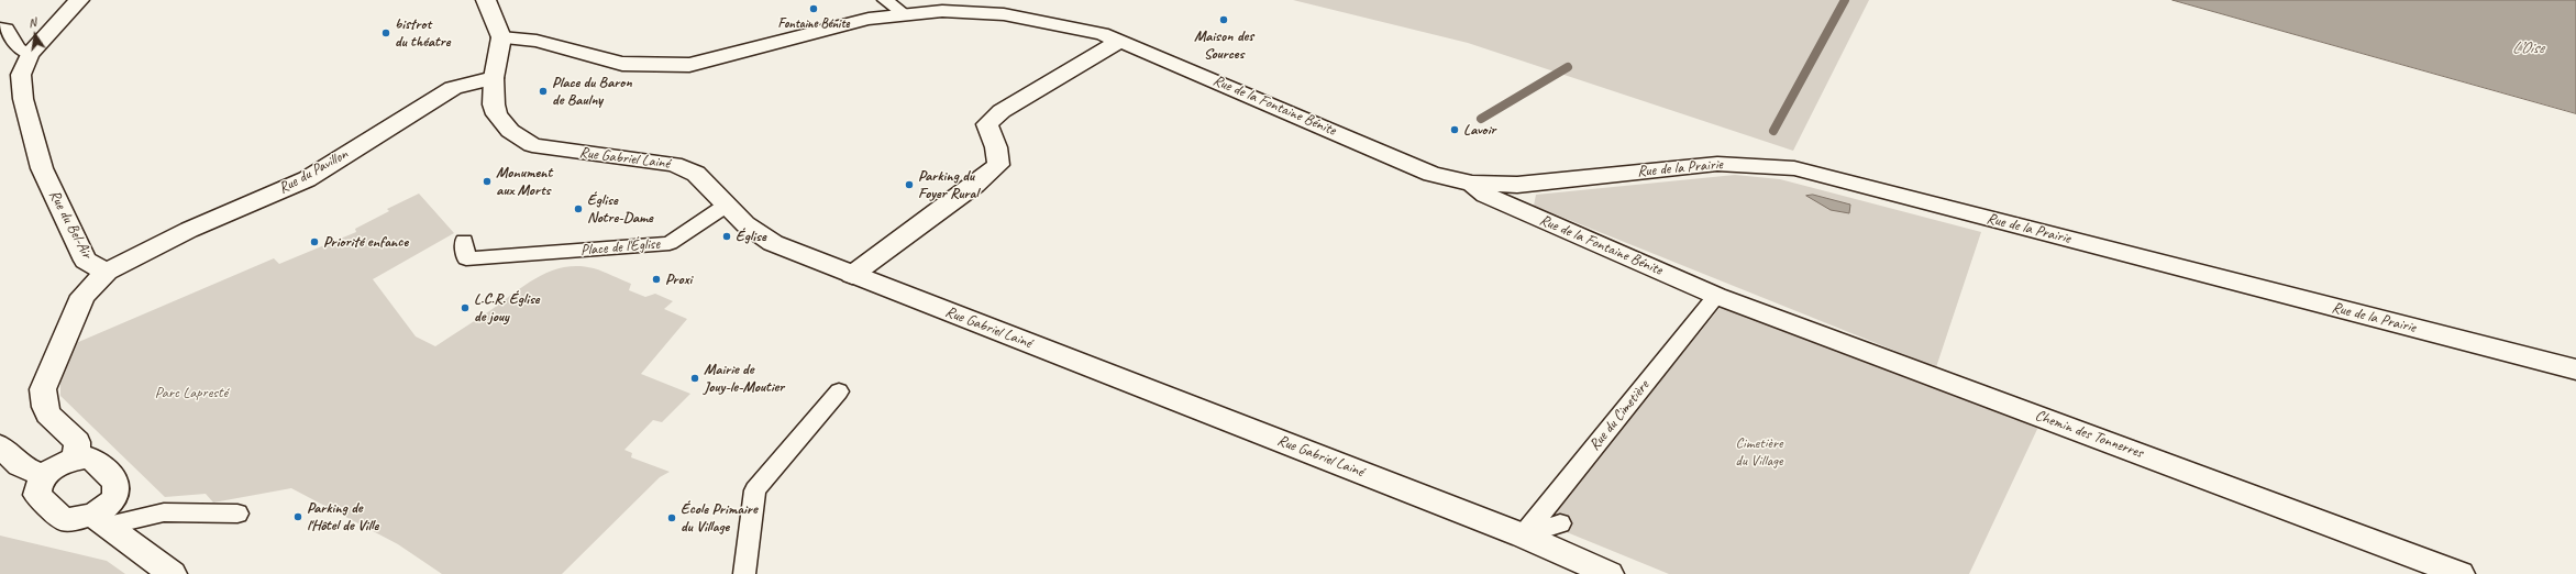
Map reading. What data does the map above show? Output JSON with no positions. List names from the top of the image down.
{
  "streets": {
    "street": [
      "Rue de la Fontaine Bénite",
      "Rue Gabriel Lainé",
      "Rue de la Prairie",
      "Rue du Pavillon",
      "Rue du Bel-Air",
      "Chemin des Tonnerres"
    ],
    "lane": ["Place de l'Église", "Rue du Cimetière"]
  },
  "crossings": [
    ["Rue de la Fontaine Bénite", "Rue Gabriel Lainé"],
    ["Rue de la Fontaine Bénite", "Rue de la Prairie"],
    ["Rue de la Fontaine Bénite", "Rue du Cimetière"],
    ["Rue de la Fontaine Bénite", "Chemin des Tonnerres"],
    ["Rue Gabriel Lainé", "Rue du Pavillon"],
    ["Rue Gabriel Lainé", "Place de l'Église"],
    ["Rue Gabriel Lainé", "Rue du Cimetière"],
    ["Rue du Pavillon", "Rue du Bel-Air"],
    ["Rue du Cimetière", "Chemin des Tonnerres"]
  ],
  "water": ["L’Oise"],
  "parks": ["Parc Lapresté", "Cimetière du Village"],
  "places": [
    "Fontaine Bénite",
    "Maison des Sources",
    "bistrot du théatre",
    "Place du Baron de Baulny",
    "Lavoir",
    "Monument aux Morts",
    "Parking du Foyer Rural",
    "Église Notre-Dame",
    "Église",
    "Priorité enfance",
    "Proxi",
    "L.C.R. Église de jouy",
    "Mairie de Jouy-le-Moutier",
    "Parking de l'Hôtel de Ville",
    "École Primaire du Village"
  ],
  "north": "top"
}
